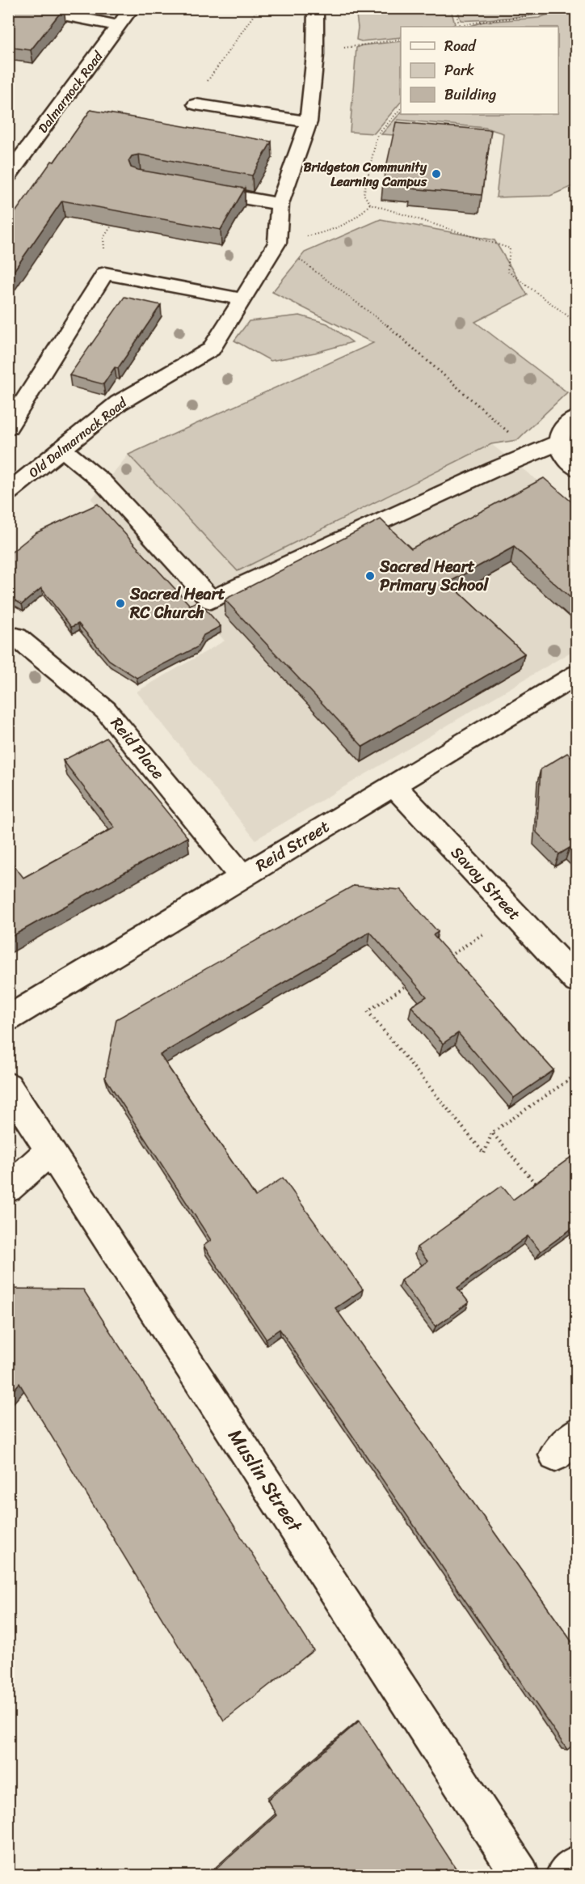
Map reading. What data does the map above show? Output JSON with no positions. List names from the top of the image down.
{
  "streets": {
    "street": [
      "Dalmarnock Road",
      "Old Dalmarnock Road",
      "Reid Place",
      "Reid Street",
      "Savoy Street",
      "Muslin Street"
    ]
  },
  "crossings": [
    ["Reid Place", "Reid Street"],
    ["Reid Street", "Savoy Street"]
  ],
  "places": ["Bridgeton Community Learning Campus", "Sacred Heart Primary School", "Sacred Heart RC Church"],
  "legend": ["Road", "Park", "Building"]
}
